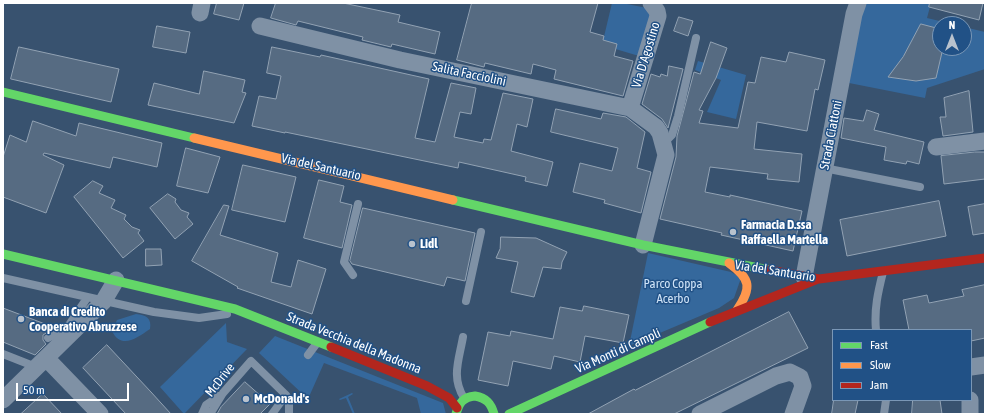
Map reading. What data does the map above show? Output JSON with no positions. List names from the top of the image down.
{
  "streets": {
    "street": [
      "Via D'Agostino",
      "Salita Facciolini",
      "Strada Ciattoni",
      "Via del Santuario",
      "Strada Vecchia della Madonna",
      "Via Monti di Campli"
    ],
    "lane": ["McDrive"]
  },
  "crossings": [
    ["Via D'Agostino", "Salita Facciolini"],
    ["Salita Facciolini", "Via del Santuario"],
    ["Strada Ciattoni", "Via del Santuario"],
    ["Strada Ciattoni", "Via Monti di Campli"],
    ["Via del Santuario", "Via Monti di Campli"]
  ],
  "parks": ["Parco Coppa Acerbo"],
  "places": [
    "Farmacia D.ssa Raffaella Martella",
    "Lidl",
    "Banca di Credito Cooperativo Abruzzese",
    "McDonald's"
  ],
  "legend": ["Fast", "Slow", "Jam"],
  "scale_bar": "50 m",
  "north": "top"
}
